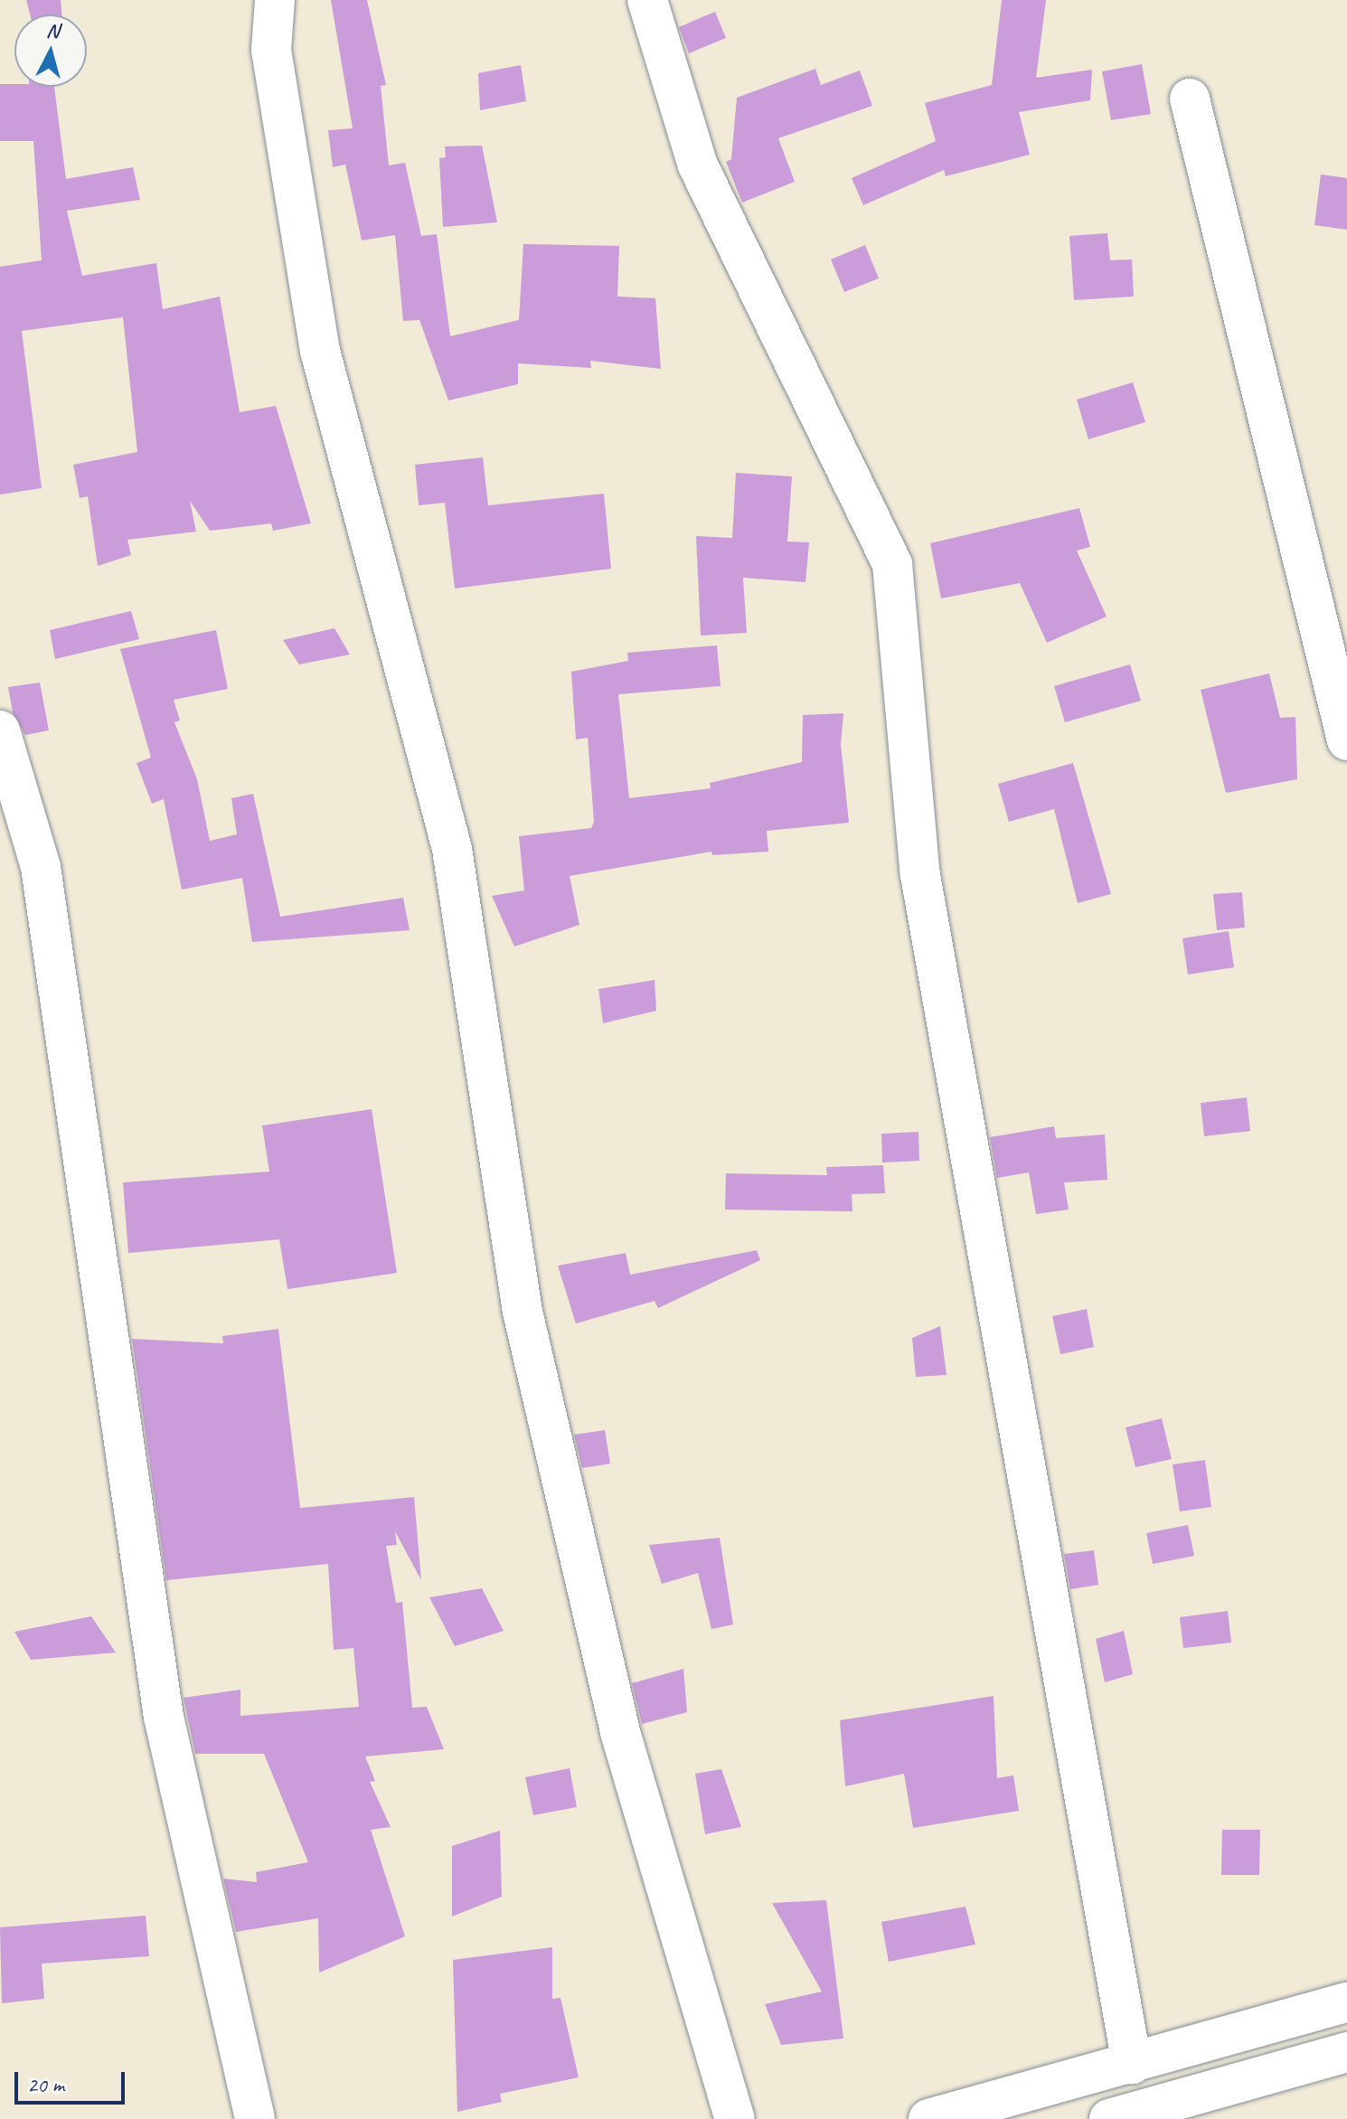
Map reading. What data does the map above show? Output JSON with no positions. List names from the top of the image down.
{
  "scale_bar": "20 m",
  "north": "top"
}
